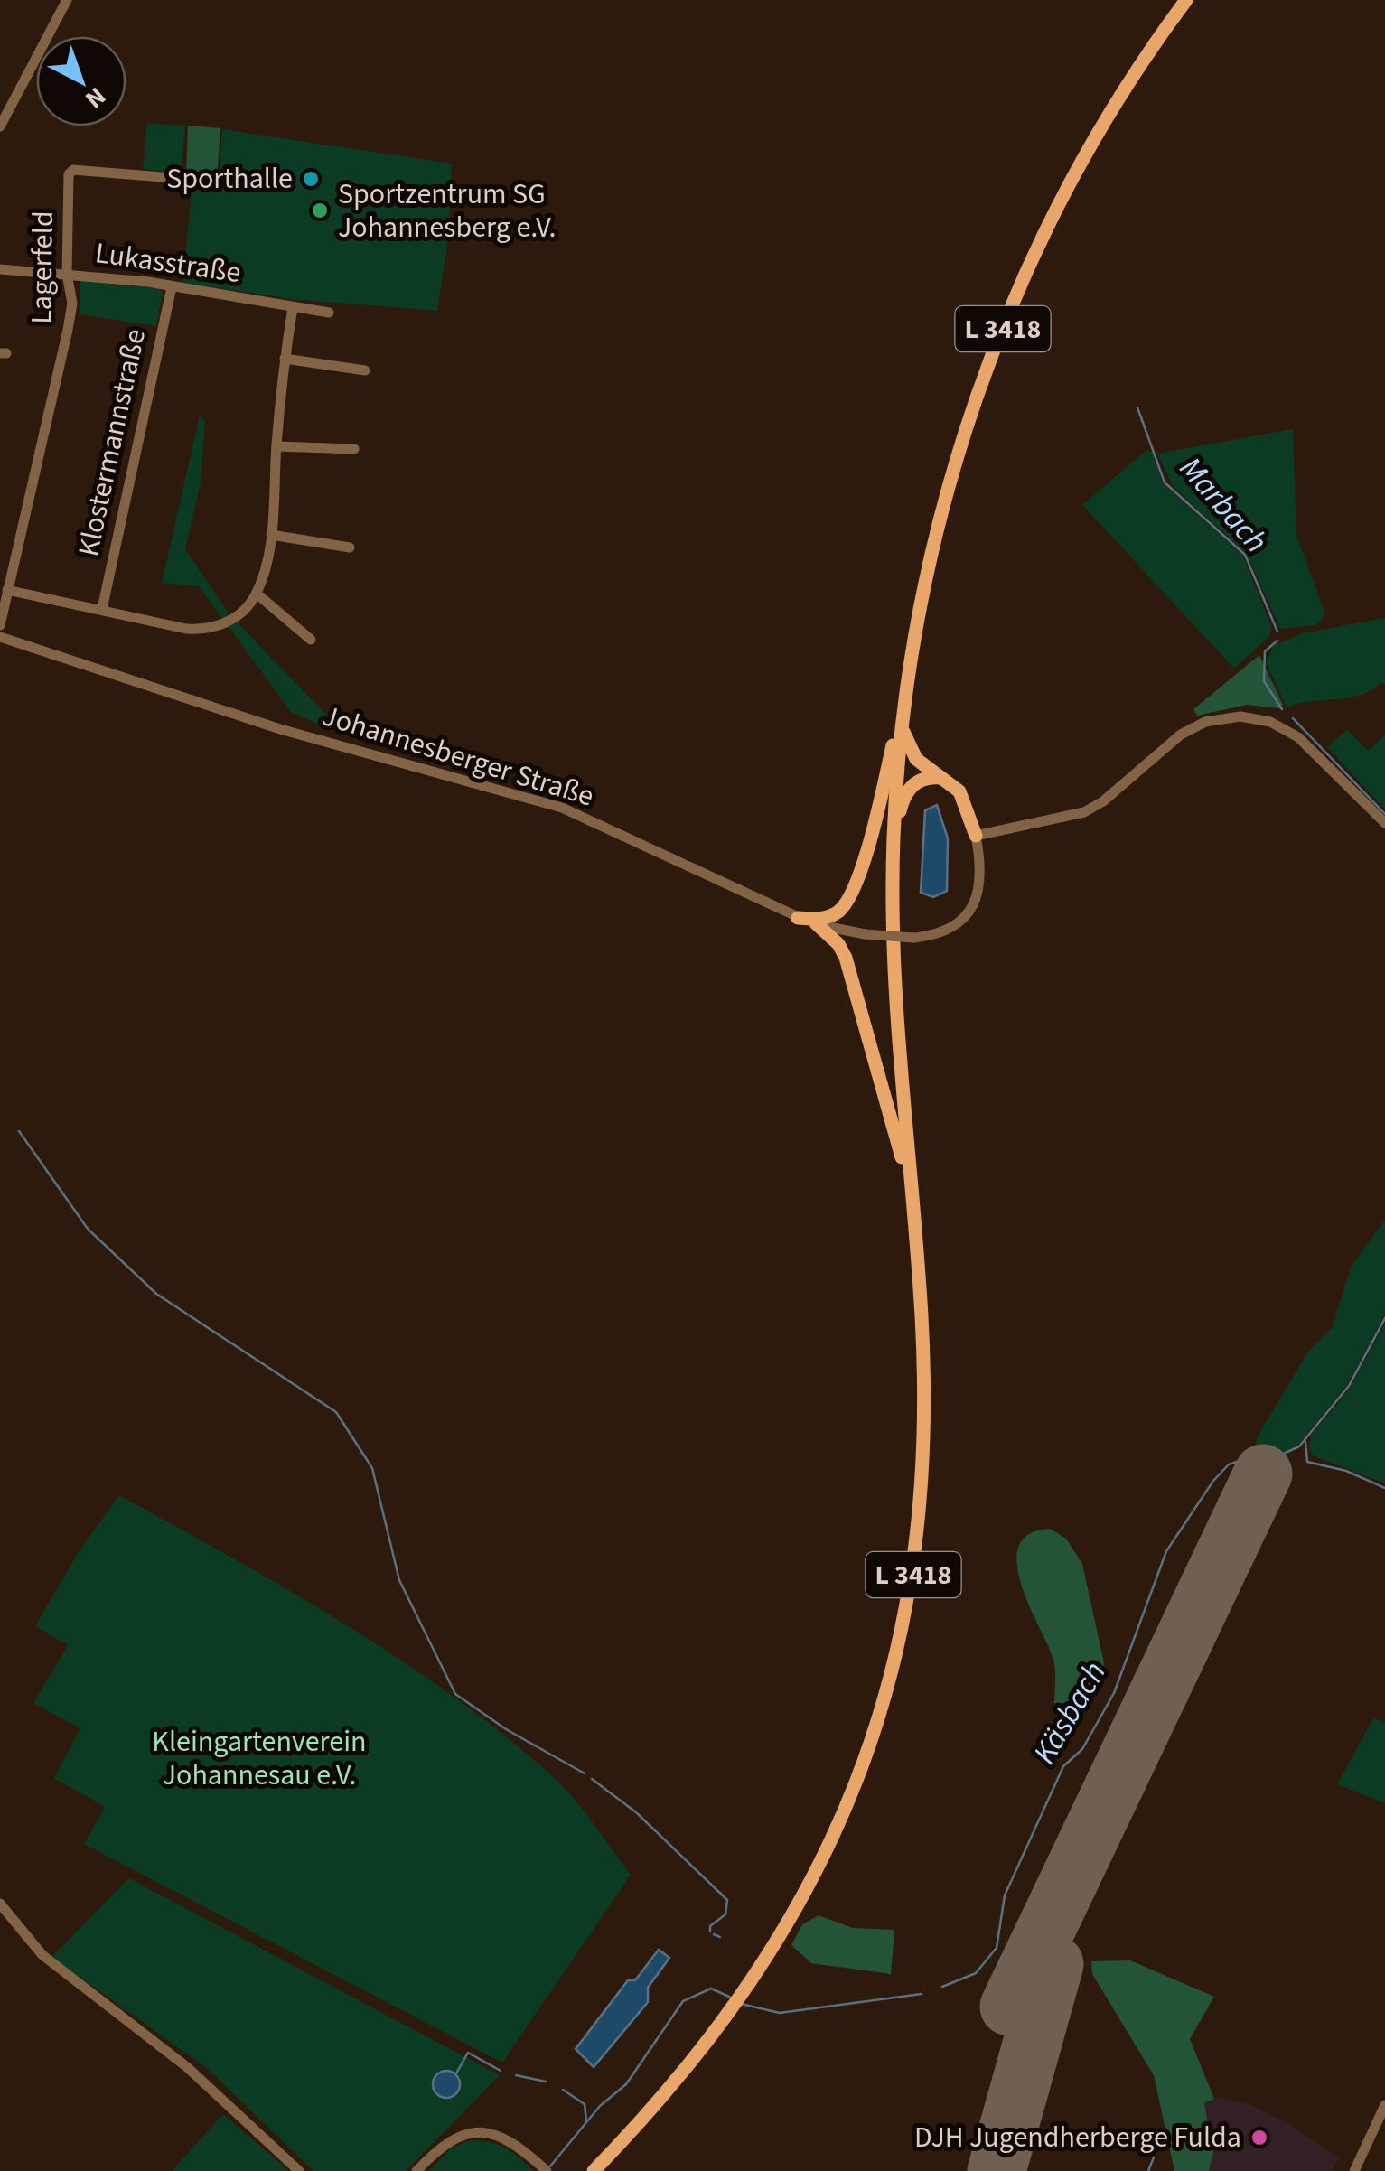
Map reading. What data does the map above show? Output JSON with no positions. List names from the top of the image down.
{
  "streets": {
    "main road": ["L 3418"],
    "street": [
      "Lukasstraße",
      "Lagerfeld",
      "Klostermannstraße",
      "Johannesberger Straße"
    ]
  },
  "crossings": [
    ["Lukasstraße", "Lagerfeld"],
    ["Lukasstraße", "Klostermannstraße"]
  ],
  "water": ["Marbach", "Käsbach"],
  "parks": ["Kleingartenverein Johannesau e.V."],
  "places": ["Sporthalle", "Sportzentrum SG Johannesberg e.V.", "DJH Jugendherberge Fulda"],
  "north": "bottom right"
}
